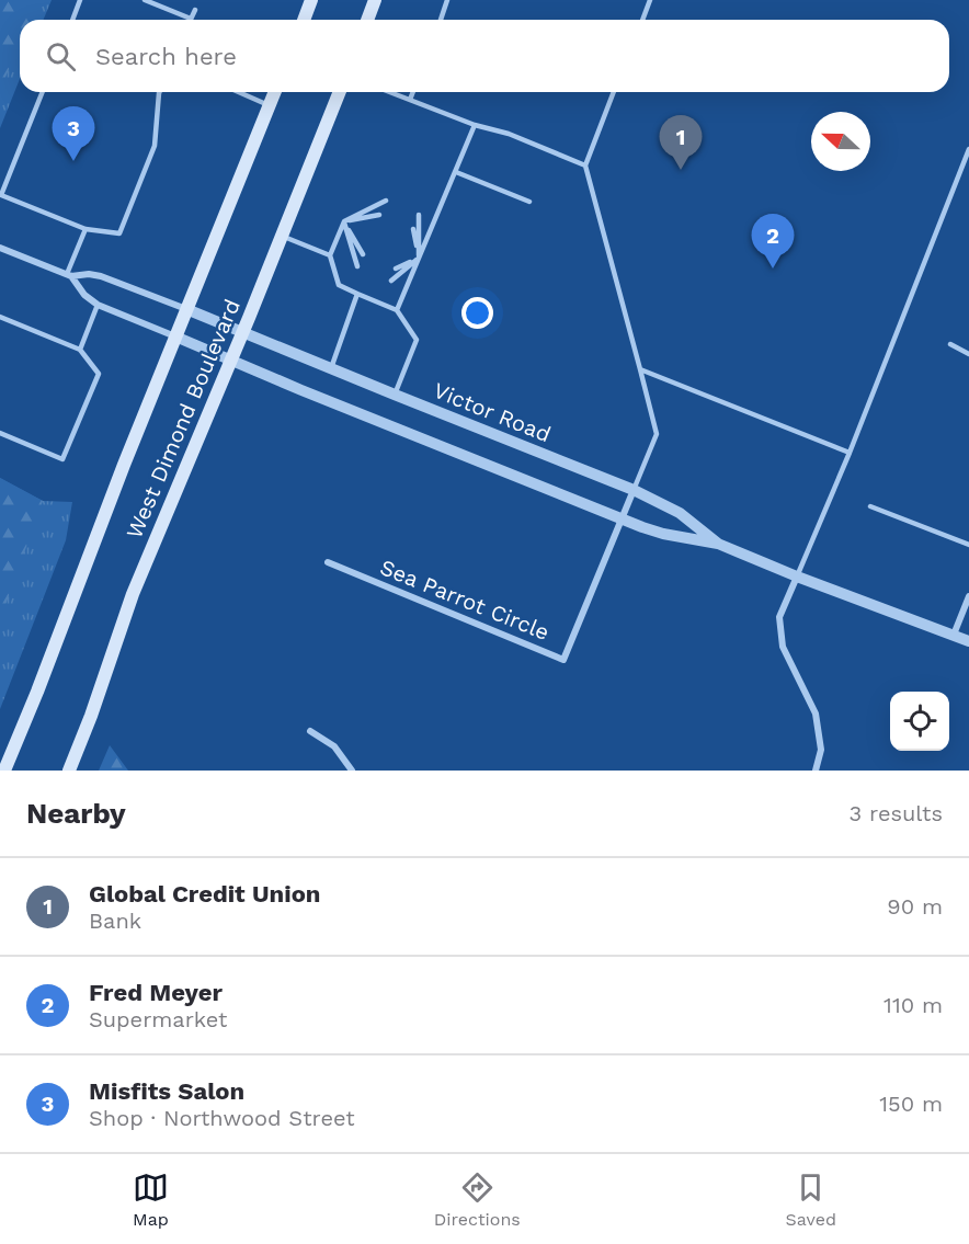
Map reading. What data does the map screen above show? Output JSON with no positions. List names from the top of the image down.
{
  "streets": {
    "main road": ["West Dimond Boulevard"],
    "street": ["Victor Road", "Sea Parrot Circle"]
  },
  "crossings": [
    ["Victor Road", "West Dimond Boulevard"],
    ["Victor Road", "Sea Parrot Circle"]
  ],
  "north": "left",
  "page": {
    "search": "Search here",
    "pins": ["3", "1", "2"],
    "heading": ["Nearby", "3 results"],
    "list": [
      {
        "mark": "1",
        "name": "Global Credit Union",
        "note": "Bank",
        "value": "90 m"
      },
      {
        "mark": "2",
        "name": "Fred Meyer",
        "note": "Supermarket",
        "value": "110 m"
      },
      {
        "mark": "3",
        "name": "Misfits Salon",
        "note": "Shop · Northwood Street",
        "value": "150 m"
      }
    ],
    "nav": ["Map", "Directions", "Saved"]
  }
}
